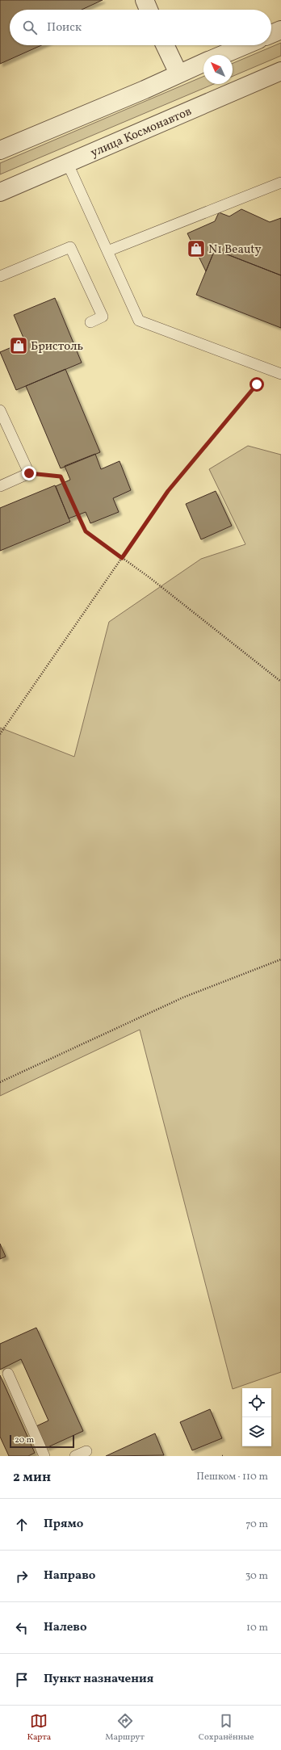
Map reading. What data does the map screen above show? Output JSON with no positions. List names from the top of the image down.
{
  "streets": {
    "street": ["улица Космонавтов"]
  },
  "places": {
    "shop": ["N1 Beauty", "Бристоль"]
  },
  "scale_bar": "20 m",
  "north": "top left",
  "page": {
    "search": "Поиск",
    "scale": "20 m",
    "heading": ["2 мин", "Пешком · 110 m"],
    "list": [
      ["Прямо", "70 m"],
      ["Направо", "30 m"],
      ["Налево", "10 m"],
      "Пункт назначения"
    ],
    "nav": ["Карта", "Маршрут", "Сохранённые"]
  }
}
